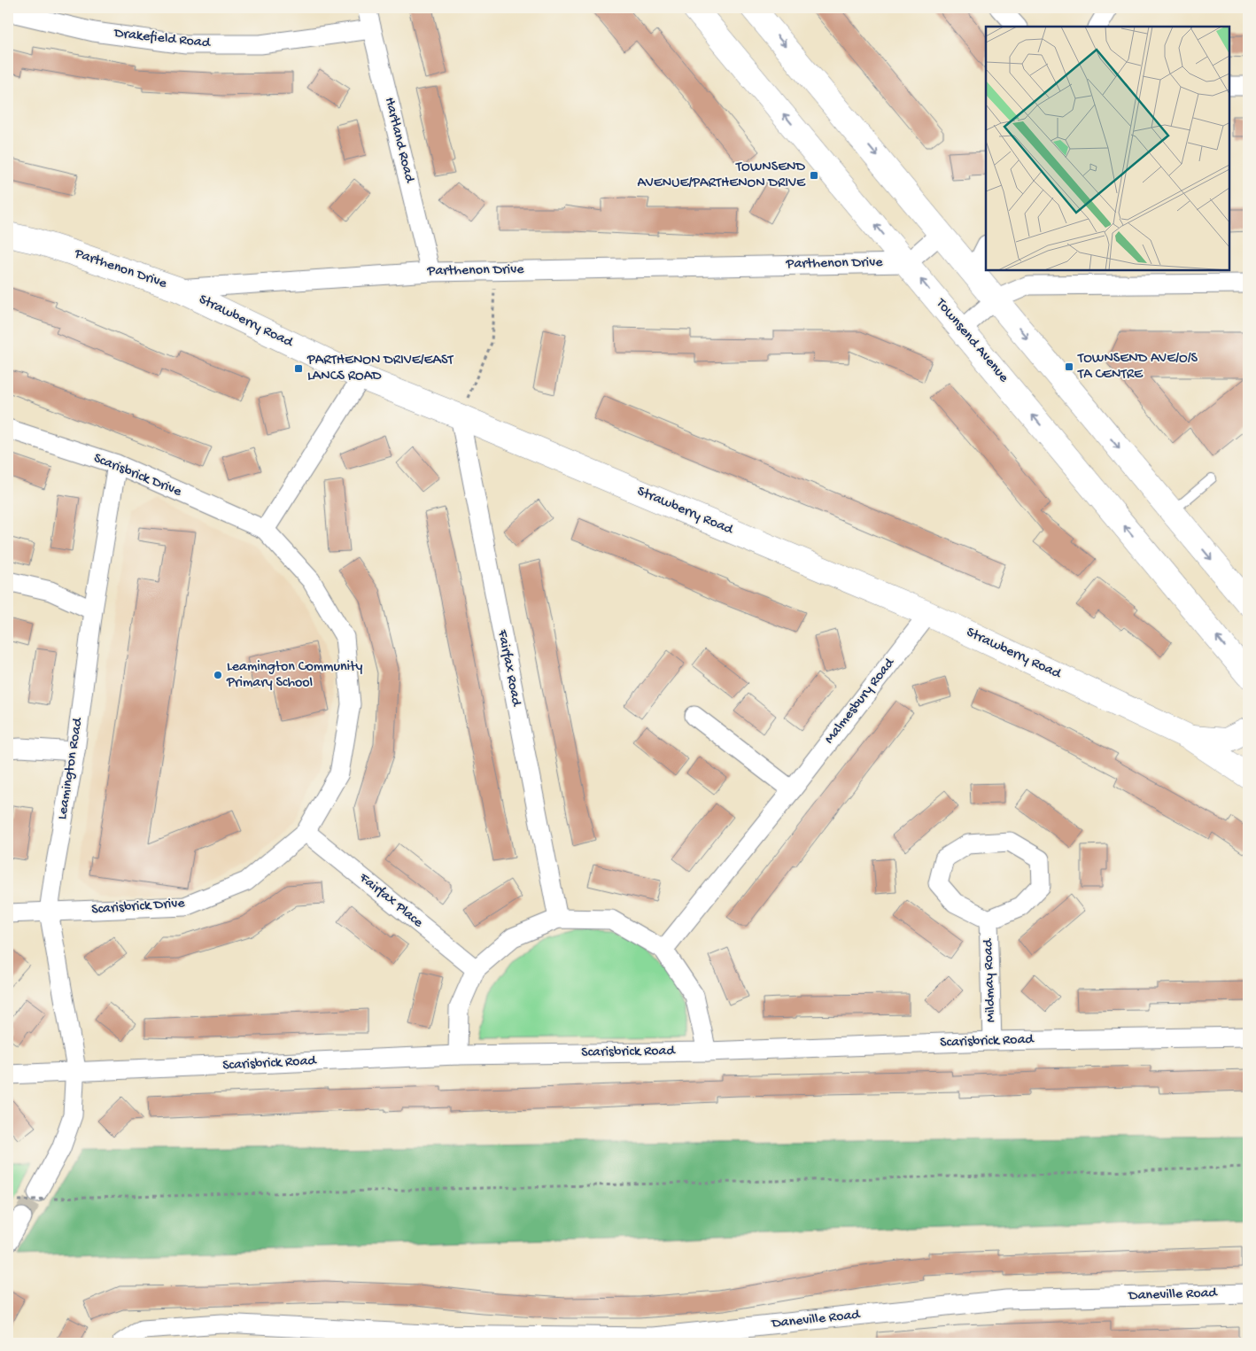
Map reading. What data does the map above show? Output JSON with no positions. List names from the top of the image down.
{
  "streets": {
    "main road": ["Parthenon Drive", "Strawberry Road", "Townsend Avenue"],
    "street": [
      "Drakefield Road",
      "Hartland Road",
      "Scarisbrick Drive",
      "Fairfax Road",
      "Malmesbury Road",
      "Leamington Road",
      "Fairfax Place",
      "Mildmay Road",
      "Scarisbrick Road",
      "Daneville Road"
    ]
  },
  "crossings": [
    ["Drakefield Road", "Hartland Road"],
    ["Hartland Road", "Parthenon Drive"],
    ["Parthenon Drive", "Strawberry Road"],
    ["Parthenon Drive", "Townsend Avenue"],
    ["Strawberry Road", "Fairfax Road"],
    ["Strawberry Road", "Malmesbury Road"],
    ["Scarisbrick Drive", "Leamington Road"],
    ["Scarisbrick Drive", "Fairfax Place"],
    ["Leamington Road", "Scarisbrick Road"],
    ["Mildmay Road", "Scarisbrick Road"]
  ],
  "places": {
    "transit": ["TOWNSEND AVENUE/PARTHENON DRIVE", "TOWNSEND AVE/O/S TA CENTRE", "PARTHENON DRIVE/EAST LANCS ROAD"],
    "other": ["Leamington Community Primary School"]
  }
}
